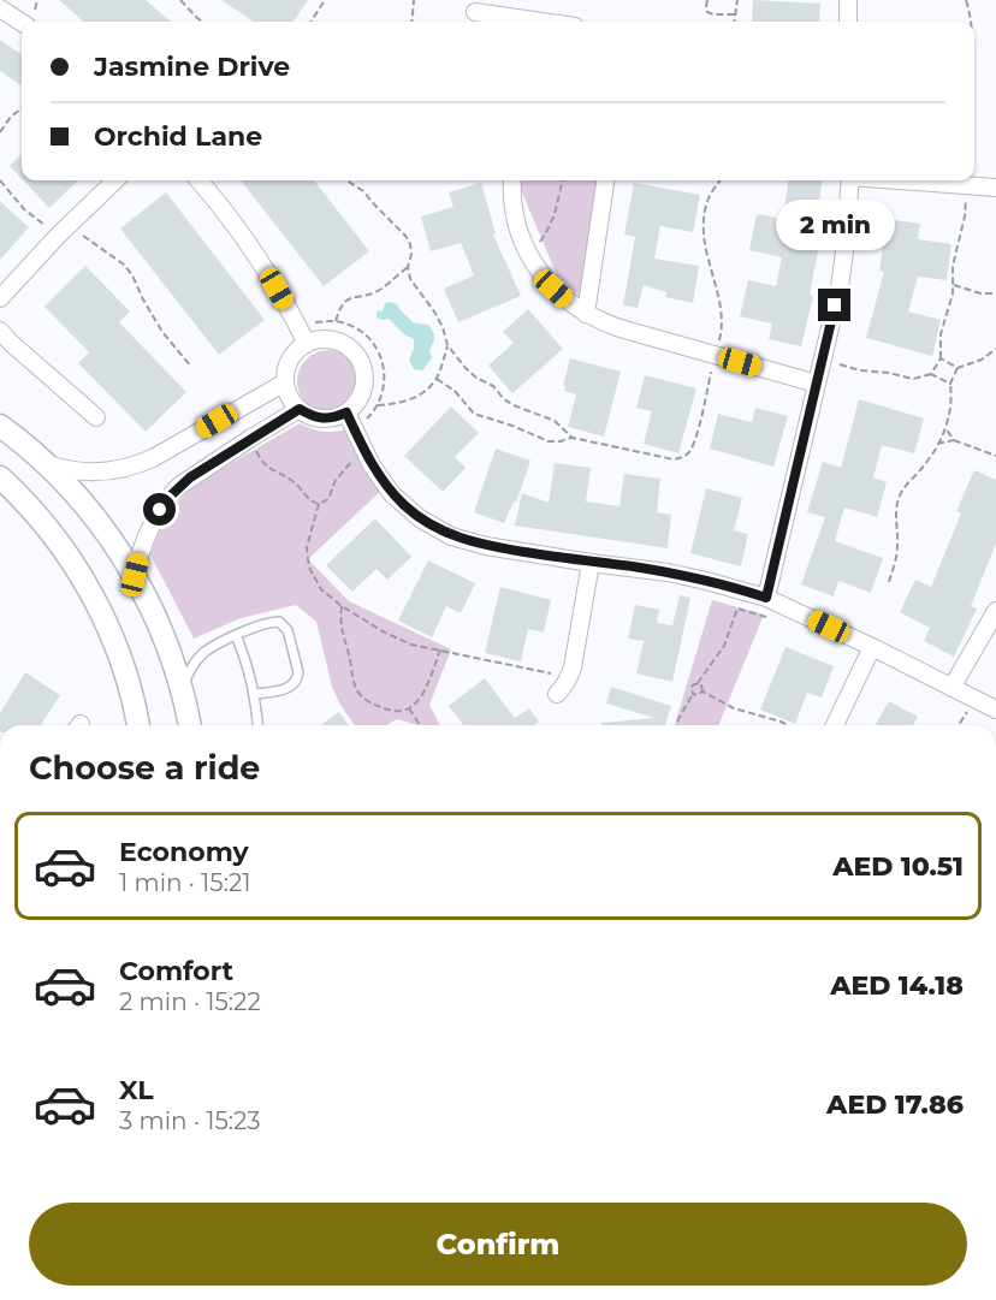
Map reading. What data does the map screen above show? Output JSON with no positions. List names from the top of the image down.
{
  "page": {
    "banner": ["Jasmine Drive", "Orchid Lane"],
    "bubble": "2 min",
    "heading": "Choose a ride",
    "list": [
      {
        "name": "Economy",
        "note": "1 min · 15:21",
        "value": "AED 10.51"
      },
      {
        "name": "Comfort",
        "note": "2 min · 15:22",
        "value": "AED 14.18"
      },
      {
        "name": "XL",
        "note": "3 min · 15:23",
        "value": "AED 17.86"
      }
    ],
    "buttons": "Confirm"
  }
}
